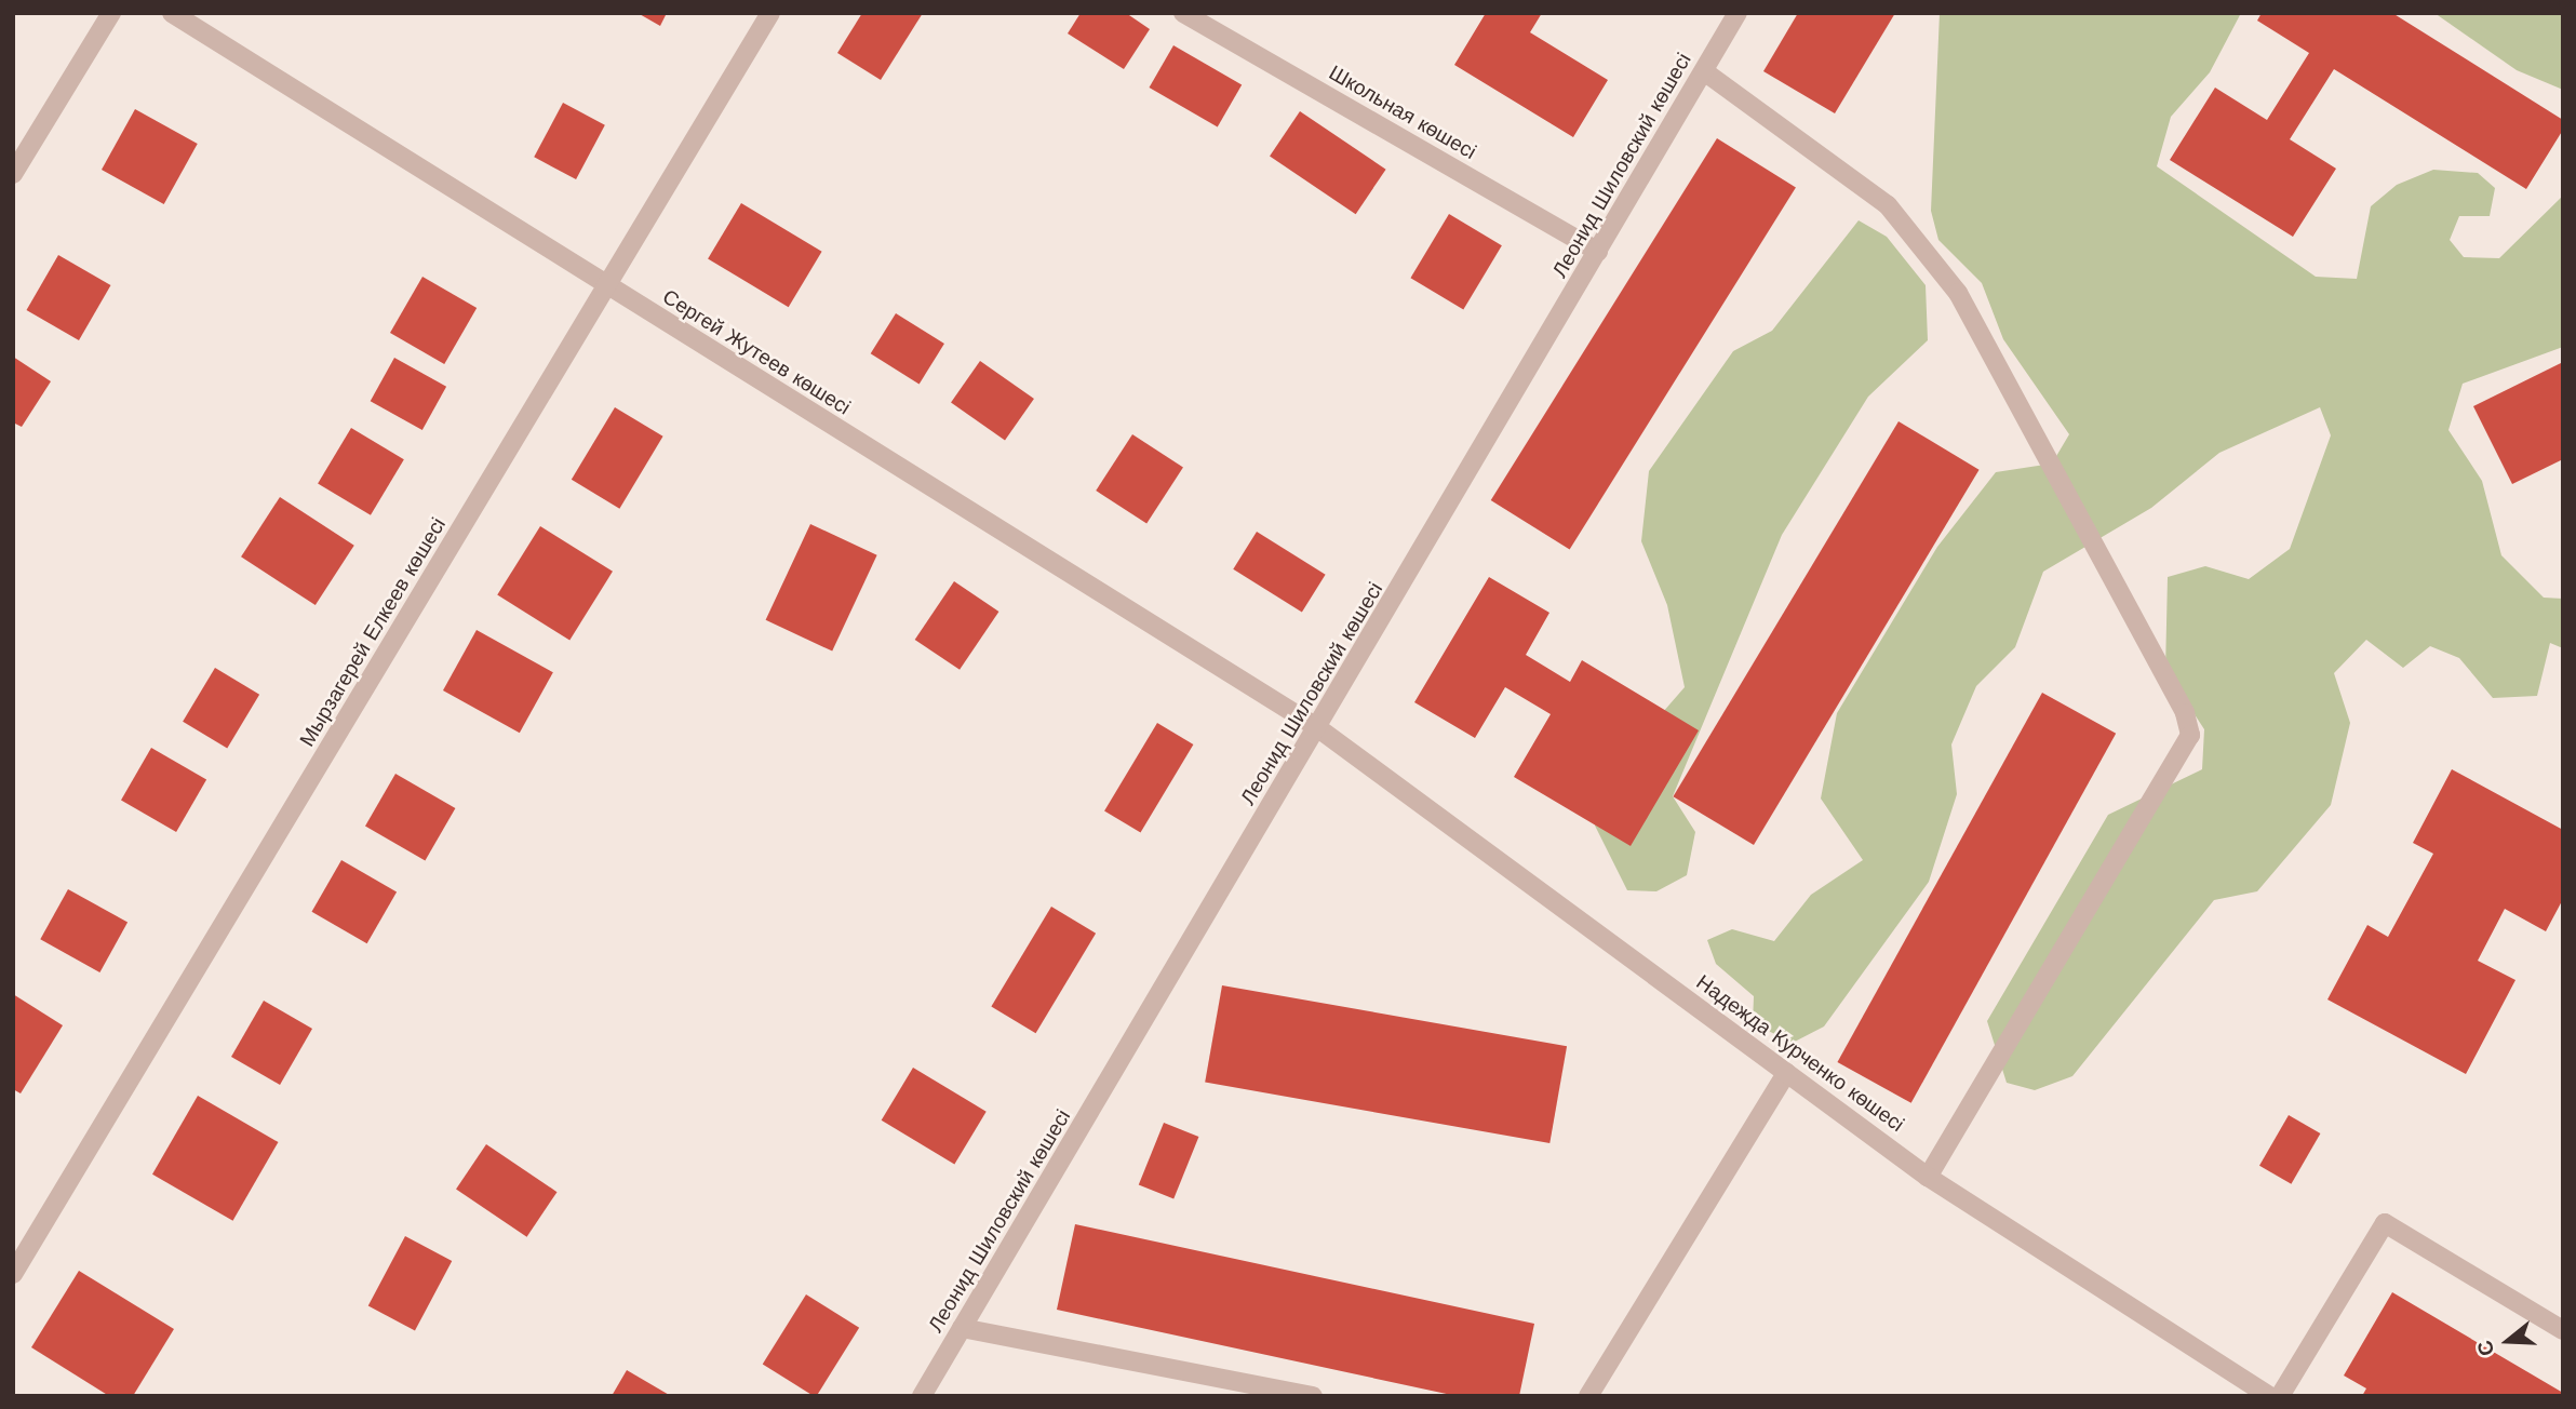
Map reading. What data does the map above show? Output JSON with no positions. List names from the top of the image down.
{
  "streets": {
    "street": [
      "Школьная көшесі",
      "Леонид Шиловский көшесі",
      "Сергей Жутеев көшесі",
      "Мырзагерей Елкеев көшесі",
      "Надежда Курченко көшесі"
    ]
  },
  "crossings": [
    ["Школьная көшесі", "Леонид Шиловский көшесі"],
    ["Леонид Шиловский көшесі", "Сергей Жутеев көшесі"],
    ["Леонид Шиловский көшесі", "Надежда Курченко көшесі"],
    ["Сергей Жутеев көшесі", "Мырзагерей Елкеев көшесі"],
    ["Сергей Жутеев көшесі", "Надежда Курченко көшесі"]
  ],
  "north": "left"
}
